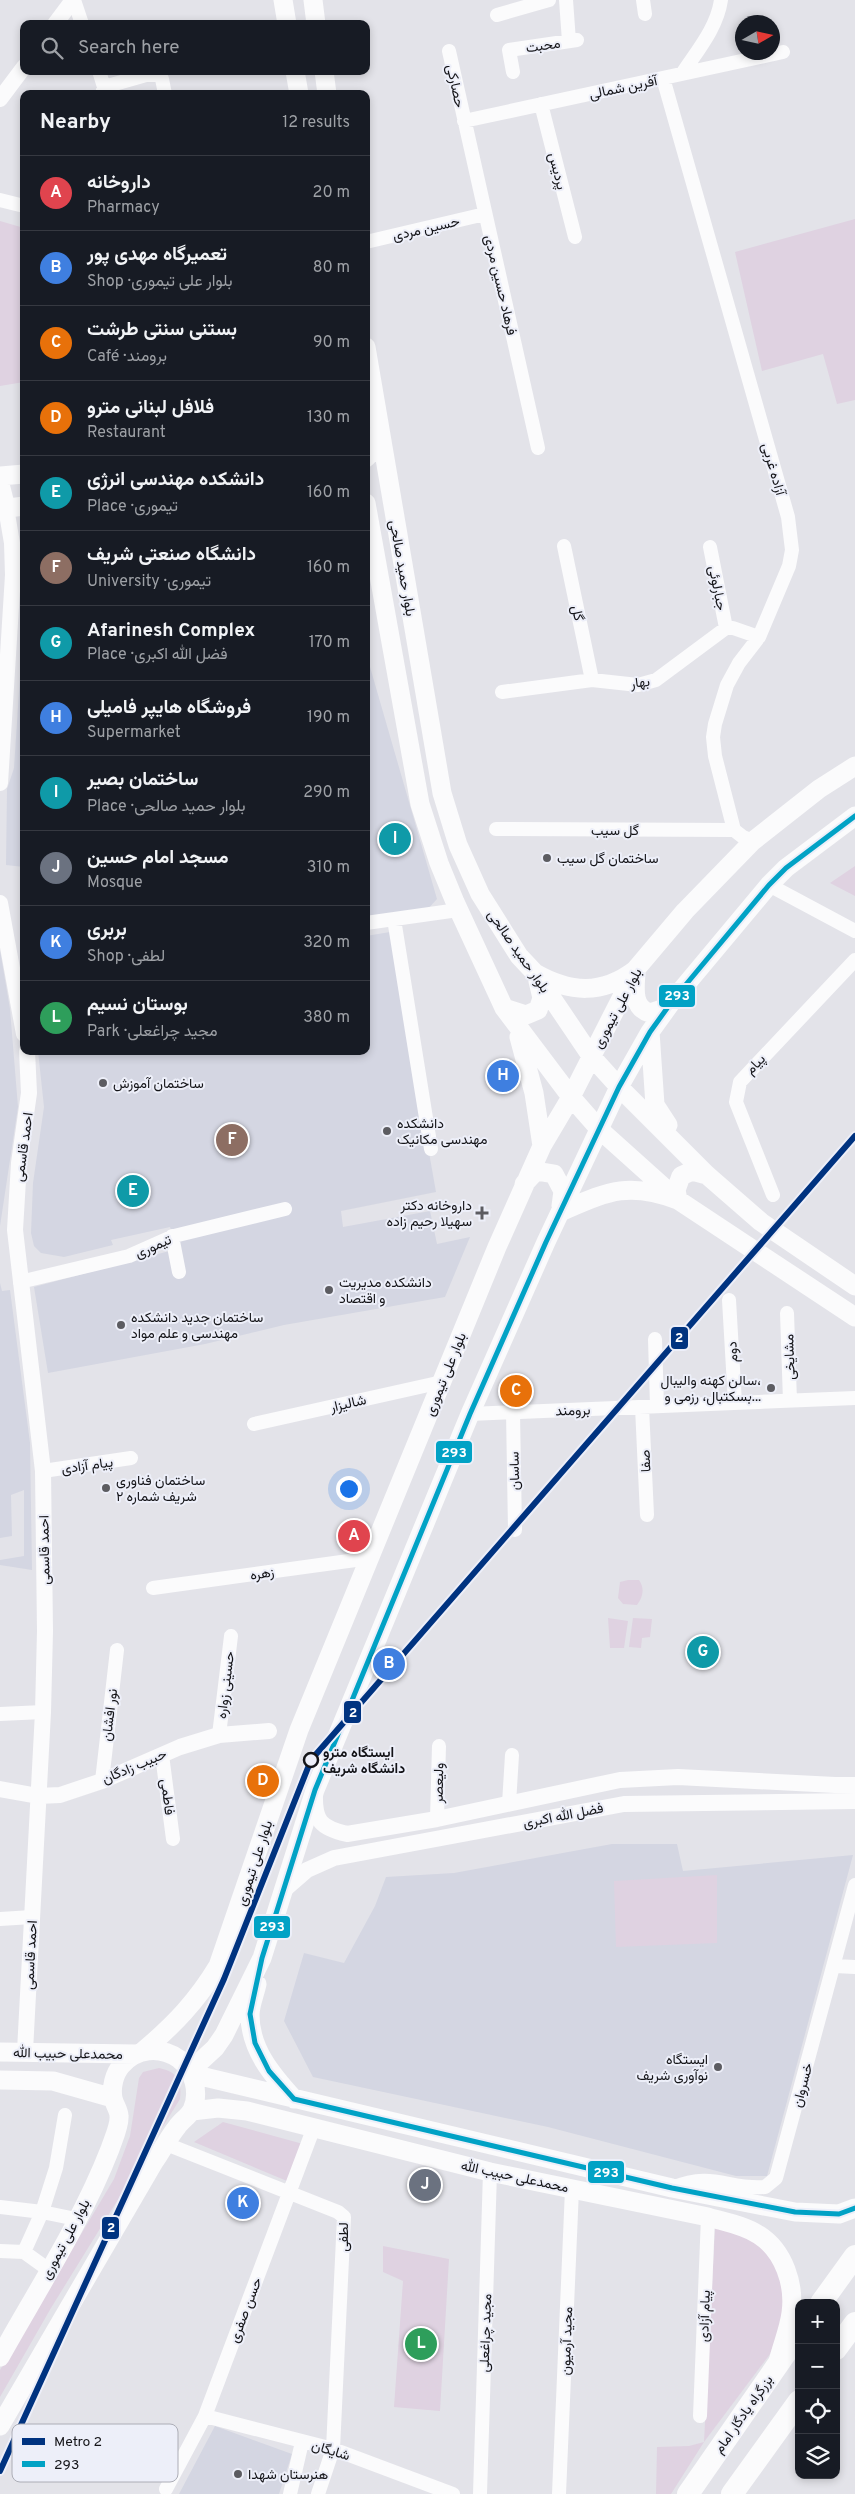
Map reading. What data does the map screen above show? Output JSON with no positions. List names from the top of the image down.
{
  "streets": {
    "highway": ["بزرگراه یادگار امام"],
    "main road": ["بلوار حمید صالحی", "بلوار علی تیموری", "محمدعلی حبیب الله"],
    "street": [
      "محبت",
      "حصارکی",
      "آفرین شمالی",
      "پردیس",
      "حسین مردی",
      "فرهاد حسین مردی",
      "آزاده غربی",
      "جبارلوئی",
      "گل",
      "بهار",
      "گل سیب",
      "پیام",
      "احمد قاسمی",
      "تیموری",
      "دوم",
      "مشایخی",
      "شالیزار",
      "برومند",
      "صفا",
      "پیام آزادی",
      "ساسان",
      "زهره",
      "حسینی زواره",
      "نور افشان",
      "حبیب زادگان",
      "ولیعصر",
      "فاطمی",
      "فضل الله اکبری",
      "خسروان",
      "لطفی",
      "حسن صفری",
      "مجید چراغعلی",
      "مجید آرمیون",
      "شایگان"
    ]
  },
  "crossings": [
    ["حصارکی", "آفرین شمالی"],
    ["حصارکی", "فرهاد حسین مردی"],
    ["آفرین شمالی", "پردیس"],
    ["آفرین شمالی", "فرهاد حسین مردی"],
    ["آفرین شمالی", "آزاده غربی"],
    ["حسین مردی", "فرهاد حسین مردی"],
    ["آزاده غربی", "گل سیب"],
    ["بلوار حمید صالحی", "بلوار علی تیموری"],
    ["جبارلوئی", "بهار"],
    ["گل", "بهار"],
    ["بلوار علی تیموری", "شالیزار"],
    ["بلوار علی تیموری", "زهره"],
    ["بلوار علی تیموری", "محمدعلی حبیب الله"],
    ["احمد قاسمی", "تیموری"],
    ["احمد قاسمی", "پیام آزادی"],
    ["احمد قاسمی", "حبیب زادگان"],
    ["احمد قاسمی", "محمدعلی حبیب الله"],
    ["دوم", "برومند"],
    ["مشایخی", "برومند"],
    ["برومند", "صفا"],
    ["برومند", "ساسان"],
    ["پیام آزادی", "محمدعلی حبیب الله"],
    ["حسینی زواره", "حبیب زادگان"],
    ["نور افشان", "حبیب زادگان"],
    ["حبیب زادگان", "فاطمی"],
    ["ولیعصر", "فضل الله اکبری"],
    ["محمدعلی حبیب الله", "خسروان"],
    ["محمدعلی حبیب الله", "حسن صفری"],
    ["محمدعلی حبیب الله", "مجید چراغعلی"],
    ["محمدعلی حبیب الله", "مجید آرمیون"],
    ["محمدعلی حبیب الله", "بزرگراه یادگار امام"],
    ["لطفی", "حسن صفری"],
    ["لطفی", "شایگان"],
    ["حسن صفری", "شایگان"]
  ],
  "places": {
    "other": [
      "ساختمان گل سیب",
      "ساختمان آموزش",
      "دانشکده مهندسی مکانیک",
      "دانشکده مدیریت و اقتصاد",
      "ساختمان جدید دانشکده مهندسی و علم مواد",
      "سالن کهنه والیبال، بسکتبال، رزمی و...",
      "ساختمان فناوری شریف شماره ۲",
      "ایستگاه مترو دانشگاه شریف",
      "ایستگاه نوآوری شریف",
      "هنرستان شهدا"
    ],
    "health": ["داروخانه دکتر سهیلا رحیم زاده"]
  },
  "lines": ["transit line 293", "metro line 2"],
  "legend": ["Metro 2", "293"],
  "north": "right",
  "page": {
    "search": "Search here",
    "heading": ["Nearby", "12 results"],
    "list": [
      {
        "mark": "A",
        "name": "داروخانه",
        "note": "Pharmacy",
        "value": "20 m"
      },
      {
        "mark": "B",
        "name": "تعمیرگاه مهدی پور",
        "note": "Shop · بلوار علی تیموری",
        "value": "80 m"
      },
      {
        "mark": "C",
        "name": "بستنی سنتی طرشت",
        "note": "Café · برومند",
        "value": "90 m"
      },
      {
        "mark": "D",
        "name": "فلافل لبنانی مترو",
        "note": "Restaurant",
        "value": "130 m"
      },
      {
        "mark": "E",
        "name": "دانشکده مهندسی انرژی",
        "note": "Place · تیموری",
        "value": "160 m"
      },
      {
        "mark": "F",
        "name": "دانشگاه صنعتی شریف",
        "note": "University · تیموری",
        "value": "160 m"
      },
      {
        "mark": "G",
        "name": "Afarinesh Complex",
        "note": "Place · فضل الله اکبری",
        "value": "170 m"
      },
      {
        "mark": "H",
        "name": "فروشگاه هایپر فامیلی",
        "note": "Supermarket",
        "value": "190 m"
      },
      {
        "mark": "I",
        "name": "ساختمان بصیر",
        "note": "Place · بلوار حمید صالحی",
        "value": "290 m"
      },
      {
        "mark": "J",
        "name": "مسجد امام حسین",
        "note": "Mosque",
        "value": "310 m"
      },
      {
        "mark": "K",
        "name": "بربری",
        "note": "Shop · لطفی",
        "value": "320 m"
      },
      {
        "mark": "L",
        "name": "بوستان نسیم",
        "note": "Park · مجید چراغعلی",
        "value": "380 m"
      }
    ],
    "pins": [
      "I",
      "H",
      "F",
      "E",
      "C",
      "A",
      "G",
      "B",
      "D",
      "J",
      "K",
      "L"
    ],
    "map_buttons": ["+", "−"]
  }
}
